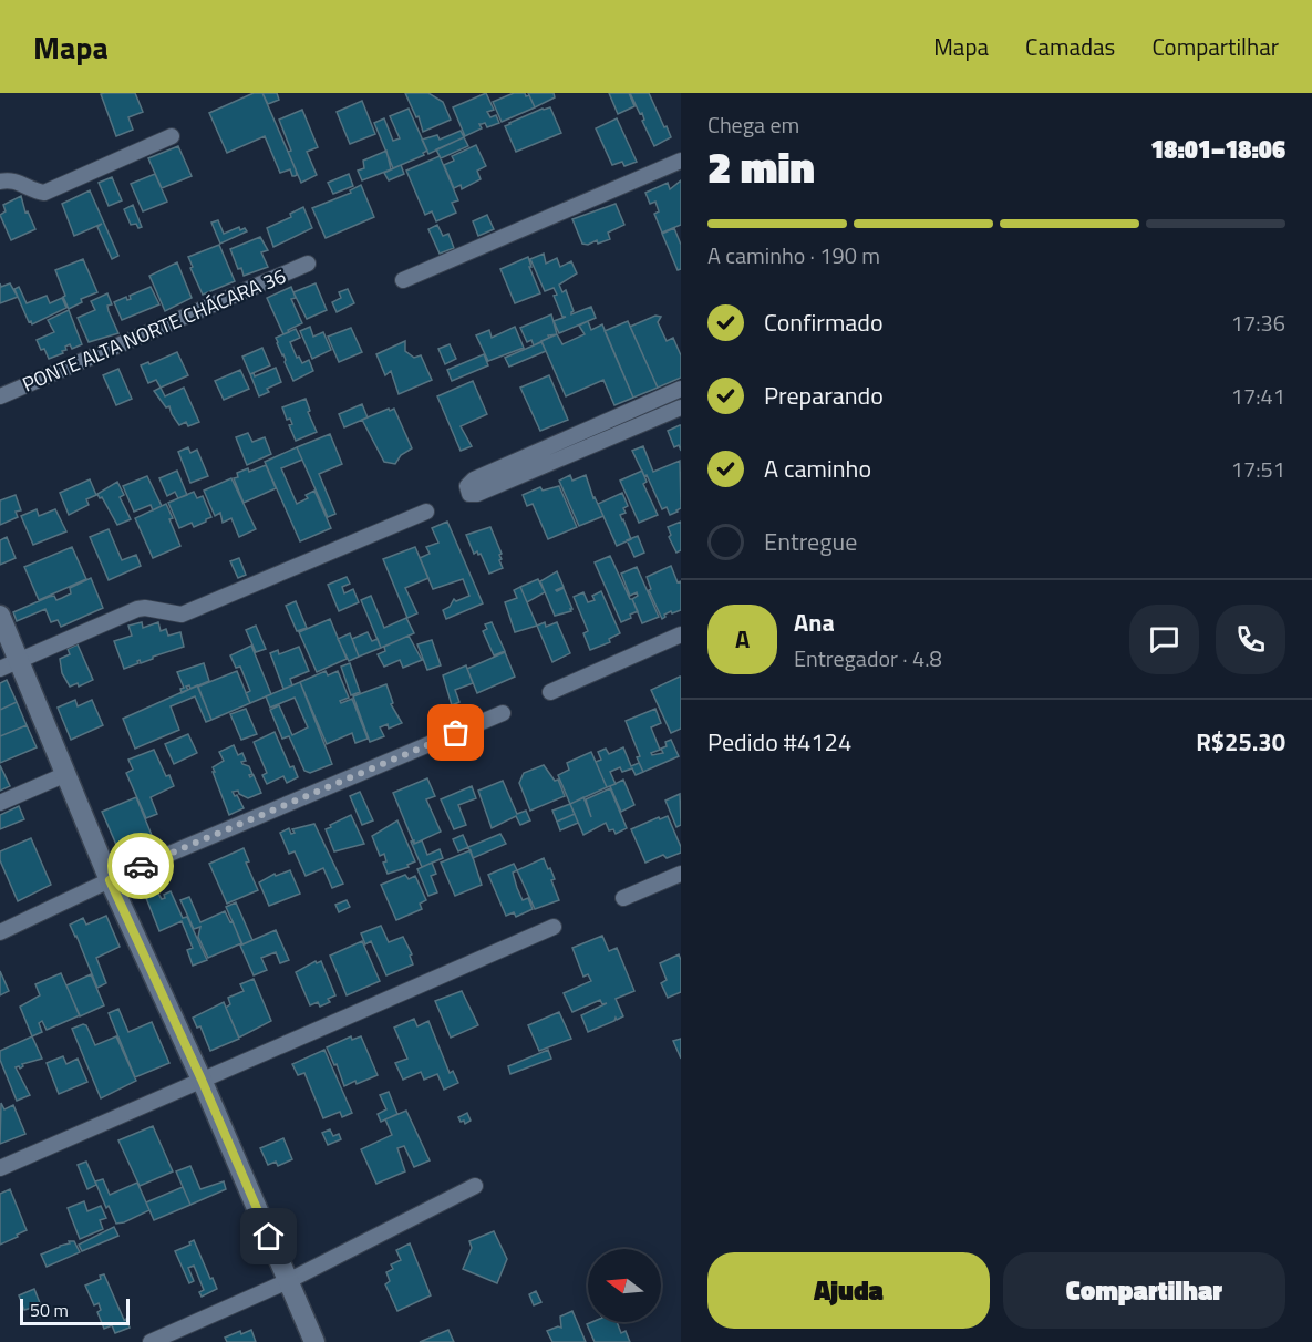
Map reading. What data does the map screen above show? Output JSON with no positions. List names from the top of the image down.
{
  "streets": {
    "street": ["PONTE ALTA NORTE CHÁCARA 36"]
  },
  "scale_bar": "50 m",
  "north": "left",
  "page": {
    "header": "Mapa",
    "nav": ["Mapa", "Camadas", "Compartilhar"],
    "heading": ["2 min", "Chega em", "18:01–18:06"],
    "panel": [
      "Ana",
      "Entregador · 4.8",
      "Pedido #4124",
      "R$25.30"
    ],
    "bar": "A caminho · 190 m",
    "list": [
      ["Confirmado", "17:36"],
      ["Preparando", "17:41"],
      ["A caminho", "17:51"],
      "Entregue"
    ],
    "round": "A",
    "buttons": ["Ajuda", "Compartilhar"],
    "scale": "50 m"
  }
}
